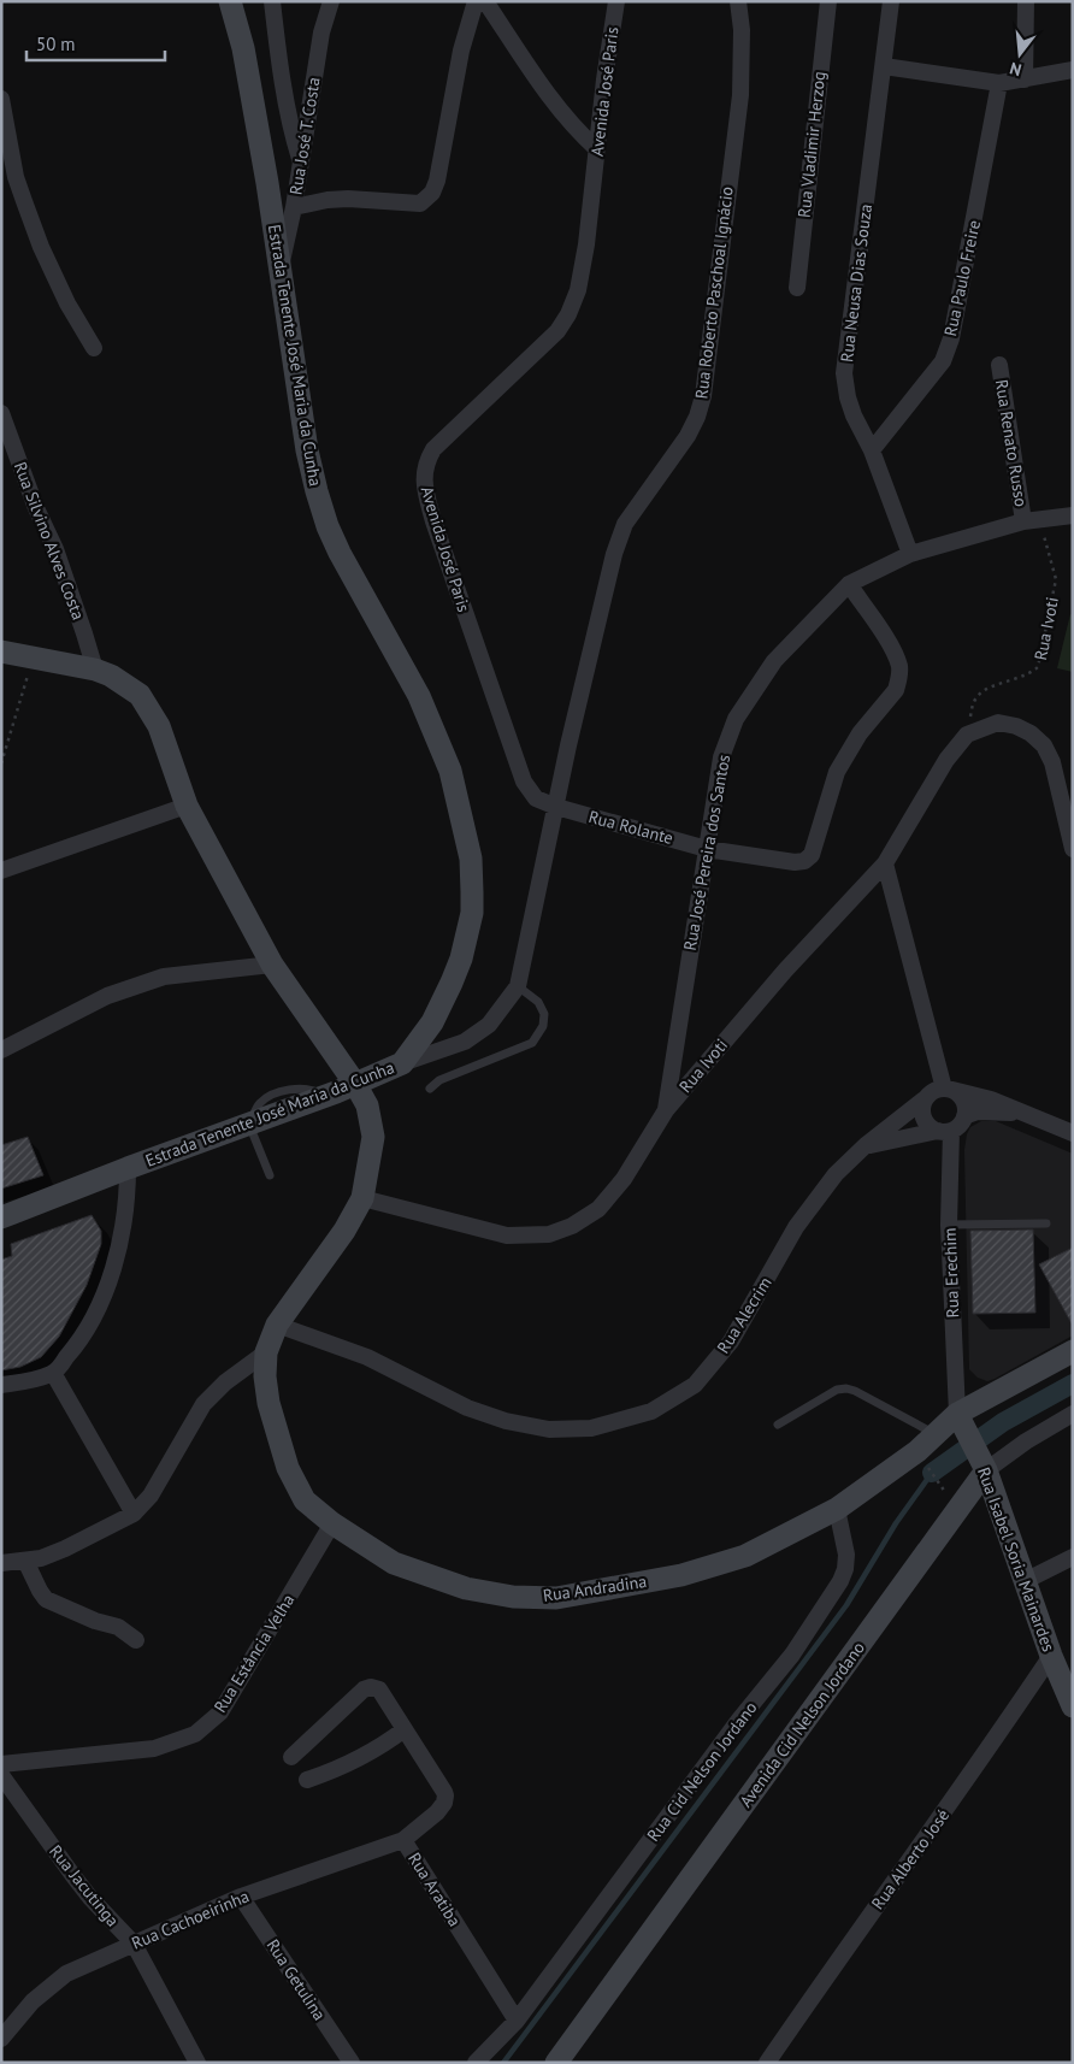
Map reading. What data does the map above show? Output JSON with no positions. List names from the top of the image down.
{
  "streets": {
    "main road": [
      "Estrada Tenente José Maria da Cunha",
      "Rua Isabel Soria Mainardes",
      "Rua Andradina",
      "Avenida Cid Nelson Jordano"
    ],
    "street": [
      "Avenida José Paris",
      "Rua José T. Costa",
      "Rua Vladimir Herzog",
      "Rua Paulo Freire",
      "Rua Neusa Dias Souza",
      "Rua Roberto Paschoal Ignácio",
      "Rua Renato Russo",
      "Rua Silvino Alves Costa",
      "Rua Ivoti",
      "Rua Rolante",
      "Rua José Pereira dos Santos",
      "Rua Erechim",
      "Rua Alecrim",
      "Rua Estância Velha",
      "Rua Cid Nelson Jordano",
      "Rua Alberto José",
      "Rua Jacutinga",
      "Rua Aratiba",
      "Rua Cachoeirinha",
      "Rua Getulina"
    ]
  },
  "crossings": [
    ["Avenida José Paris", "Rua Roberto Paschoal Ignácio"],
    ["Avenida José Paris", "Rua Rolante"],
    ["Rua José T. Costa", "Estrada Tenente José Maria da Cunha"],
    ["Rua Paulo Freire", "Rua Neusa Dias Souza"],
    ["Rua Neusa Dias Souza", "Rua José Pereira dos Santos"],
    ["Rua Roberto Paschoal Ignácio", "Rua Rolante"],
    ["Estrada Tenente José Maria da Cunha", "Rua Andradina"],
    ["Rua Renato Russo", "Rua Ivoti"],
    ["Rua Renato Russo", "Rua José Pereira dos Santos"],
    ["Rua Silvino Alves Costa", "Rua Andradina"],
    ["Rua Ivoti", "Rua José Pereira dos Santos"],
    ["Rua Ivoti", "Rua Andradina"],
    ["Rua Rolante", "Rua José Pereira dos Santos"],
    ["Rua Erechim", "Rua Alecrim"],
    ["Rua Erechim", "Rua Isabel Soria Mainardes"],
    ["Rua Erechim", "Rua Andradina"],
    ["Rua Alecrim", "Rua Andradina"],
    ["Rua Isabel Soria Mainardes", "Rua Andradina"],
    ["Rua Isabel Soria Mainardes", "Avenida Cid Nelson Jordano"],
    ["Rua Isabel Soria Mainardes", "Rua Alberto José"],
    ["Rua Andradina", "Rua Estância Velha"],
    ["Rua Andradina", "Rua Cid Nelson Jordano"],
    ["Rua Cid Nelson Jordano", "Rua Aratiba"],
    ["Rua Jacutinga", "Rua Cachoeirinha"],
    ["Rua Aratiba", "Rua Cachoeirinha"],
    ["Rua Cachoeirinha", "Rua Getulina"]
  ],
  "scale_bar": "50 m",
  "north": "bottom"
}
